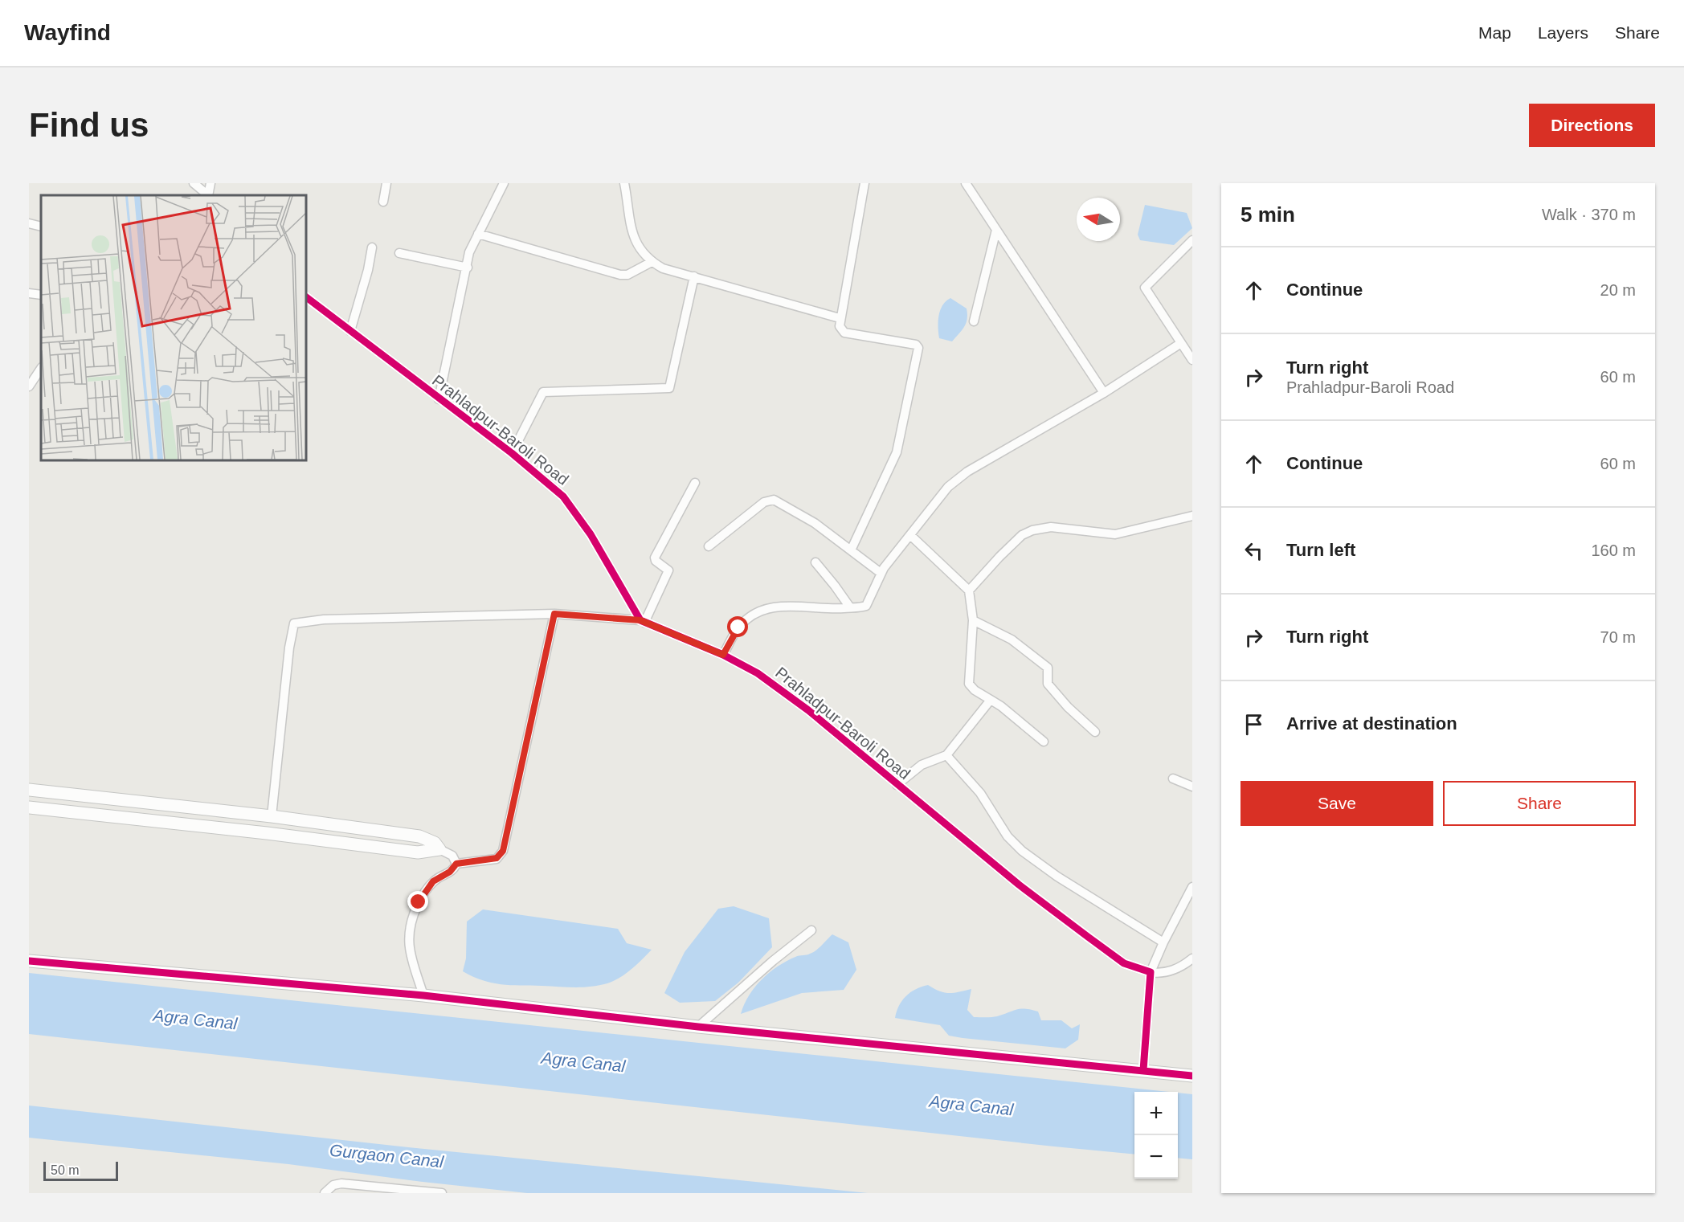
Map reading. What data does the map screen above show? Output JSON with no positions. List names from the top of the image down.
{
  "streets": {
    "street": ["Prahladpur-Baroli Road"]
  },
  "water": ["Agra Canal", "Gurgaon Canal"],
  "scale_bar": "50 m",
  "north": "left",
  "page": {
    "header": "Wayfind",
    "nav": ["Map", "Layers", "Share"],
    "buttons": [
      "Directions",
      ["Save", "Share"]
    ],
    "title": "Find us",
    "heading": ["5 min", "Walk · 370 m"],
    "list": [
      ["Continue", "20 m"],
      ["Turn right", "Prahladpur-Baroli Road", "60 m"],
      ["Continue", "60 m"],
      ["Turn left", "160 m"],
      ["Turn right", "70 m"],
      "Arrive at destination"
    ],
    "map_buttons": ["+", "−"],
    "scale": "50 m"
  }
}
